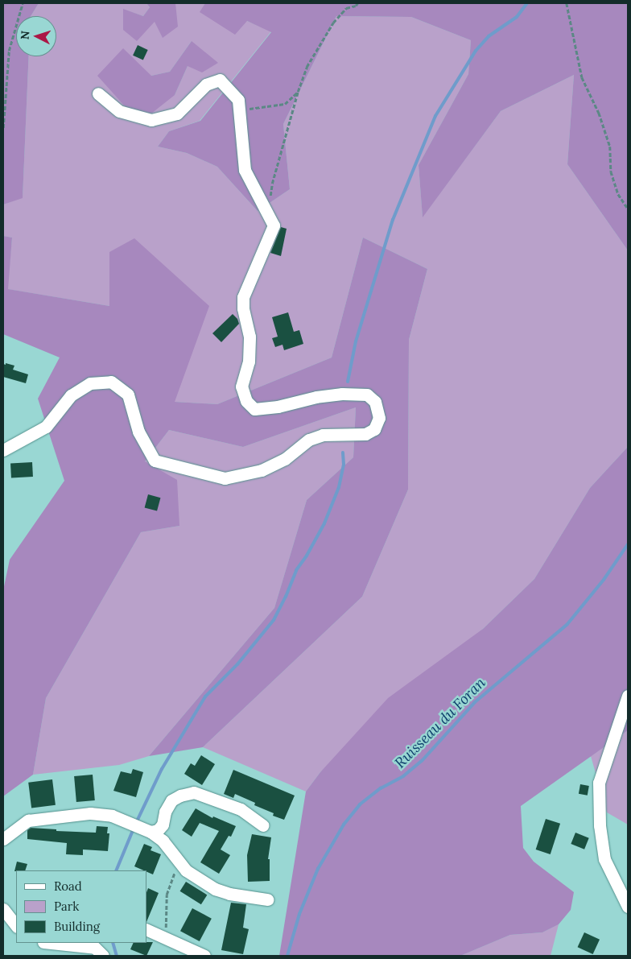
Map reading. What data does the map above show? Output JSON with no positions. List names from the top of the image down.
{
  "water": ["Ruisseau du Foran"],
  "legend": ["Road", "Park", "Building"],
  "north": "left"
}
